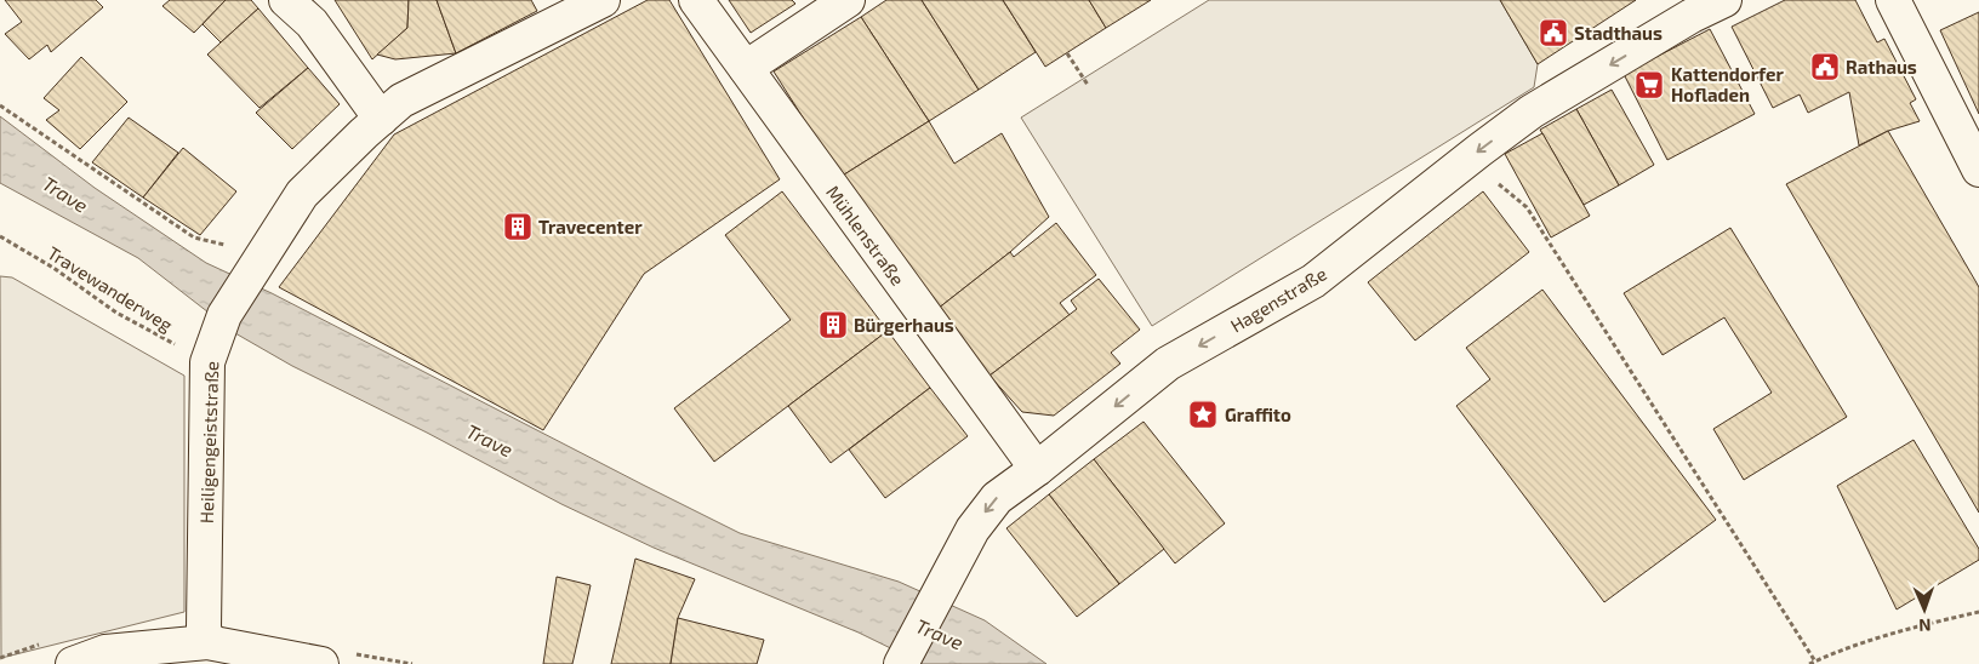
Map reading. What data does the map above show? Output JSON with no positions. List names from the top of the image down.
{
  "streets": {
    "street": ["Mühlenstraße", "Hagenstraße", "Heiligengeiststraße"],
    "path": ["Travewanderweg"]
  },
  "crossings": [
    ["Mühlenstraße", "Hagenstraße"],
    ["Travewanderweg", "Heiligengeiststraße"]
  ],
  "one_way": ["Hagenstraße"],
  "water": ["Trave"],
  "places": {
    "public building": ["Stadthaus", "Rathaus"],
    "supermarket": ["Kattendorfer Hofladen"],
    "building": ["Travecenter", "Bürgerhaus"],
    "place": ["Graffito"]
  },
  "north": "bottom"
}
